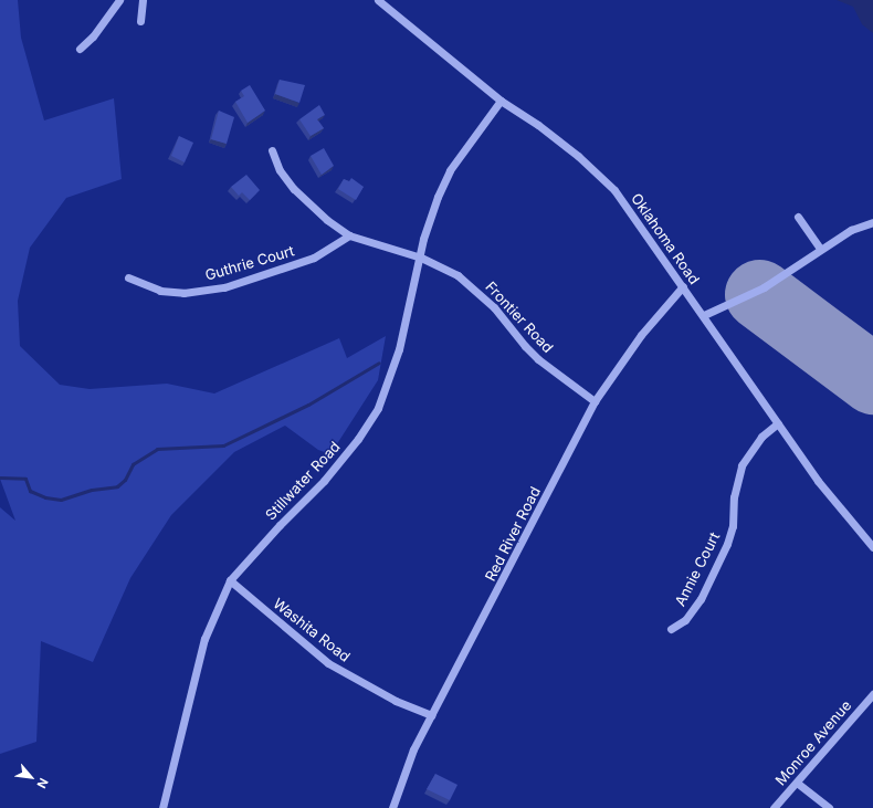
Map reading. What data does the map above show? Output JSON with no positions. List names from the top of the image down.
{
  "streets": {
    "street": [
      "Oklahoma Road",
      "Guthrie Court",
      "Frontier Road",
      "Stillwater Road",
      "Red River Road",
      "Annie Court",
      "Washita Road",
      "Monroe Avenue"
    ]
  },
  "crossings": [
    ["Oklahoma Road", "Stillwater Road"],
    ["Oklahoma Road", "Red River Road"],
    ["Oklahoma Road", "Annie Court"],
    ["Guthrie Court", "Frontier Road"],
    ["Frontier Road", "Stillwater Road"],
    ["Frontier Road", "Red River Road"],
    ["Stillwater Road", "Washita Road"],
    ["Red River Road", "Washita Road"]
  ],
  "north": "bottom right"
}
